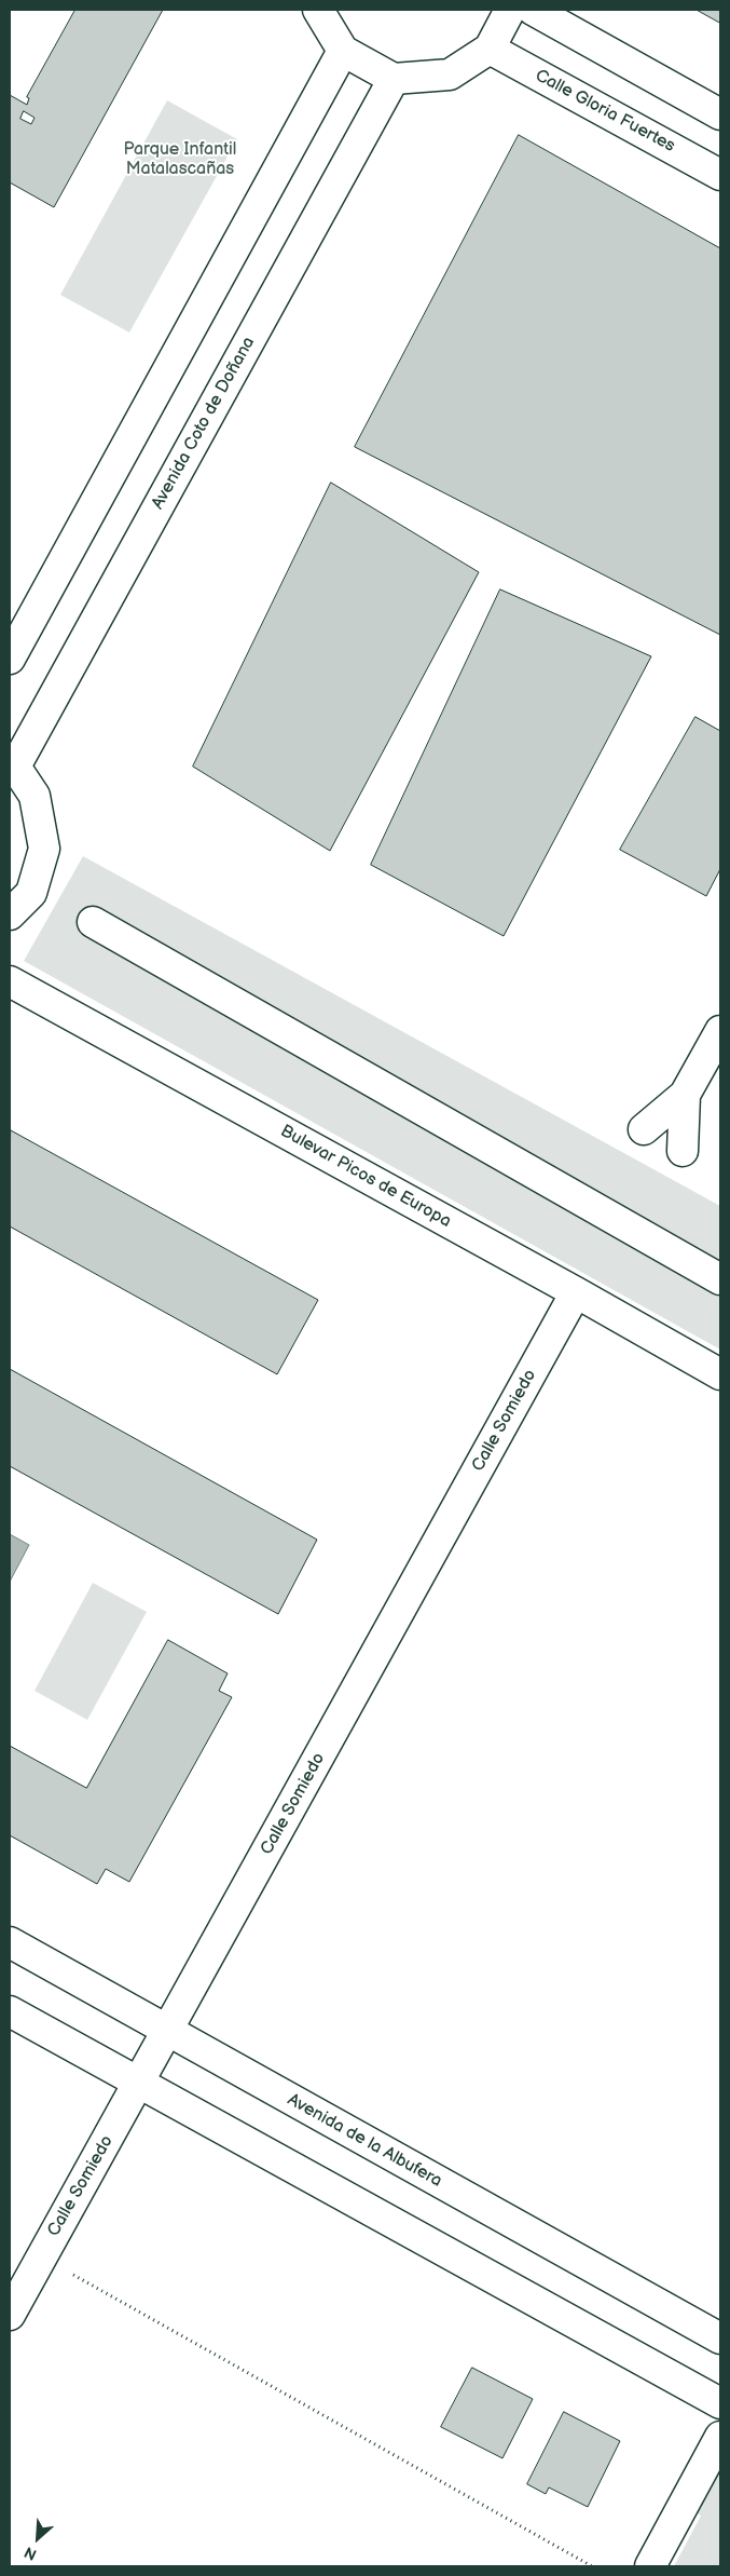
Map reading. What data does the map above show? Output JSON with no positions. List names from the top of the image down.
{
  "streets": {
    "street": [
      "Calle Gloria Fuertes",
      "Avenida Coto de Doñana",
      "Bulevar Picos de Europa",
      "Calle Somiedo",
      "Avenida de la Albufera"
    ]
  },
  "crossings": [
    ["Bulevar Picos de Europa", "Calle Somiedo"],
    ["Calle Somiedo", "Avenida de la Albufera"]
  ],
  "parks": ["Parque Infantil Matalascañas"],
  "north": "bottom left"
}
